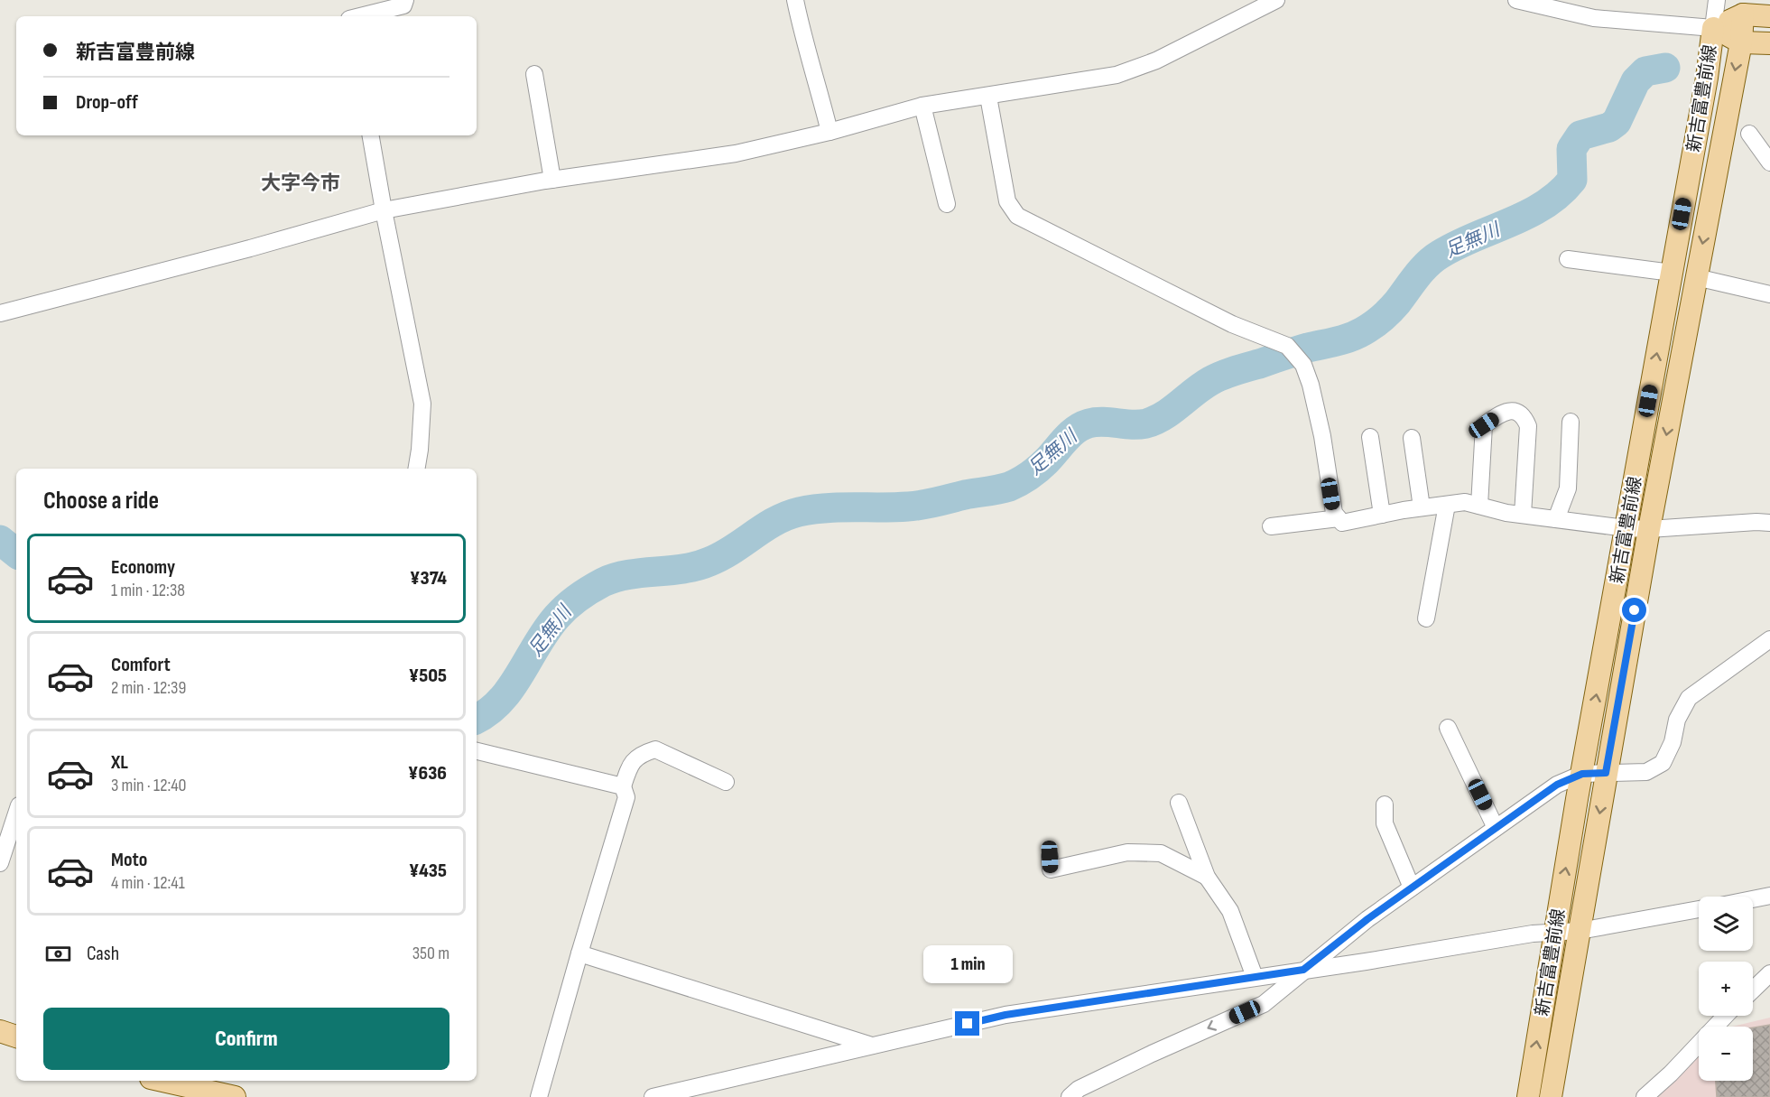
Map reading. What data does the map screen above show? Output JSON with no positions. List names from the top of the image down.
{
  "streets": {
    "main road": ["新吉富豊前線"]
  },
  "districts": ["大字今市"],
  "water": ["足無川"],
  "page": {
    "banner": ["新吉富豊前線", "Drop-off"],
    "heading": "Choose a ride",
    "list": [
      {
        "name": "Economy",
        "note": "1 min · 12:38",
        "value": "¥374"
      },
      {
        "name": "Comfort",
        "note": "2 min · 12:39",
        "value": "¥505"
      },
      {
        "name": "XL",
        "note": "3 min · 12:40",
        "value": "¥636"
      },
      {
        "name": "Moto",
        "note": "4 min · 12:41",
        "value": "¥435"
      }
    ],
    "map_buttons": ["+", "−"],
    "pay": ["Cash", "350 m"],
    "bubble": "1 min",
    "buttons": "Confirm"
  }
}
